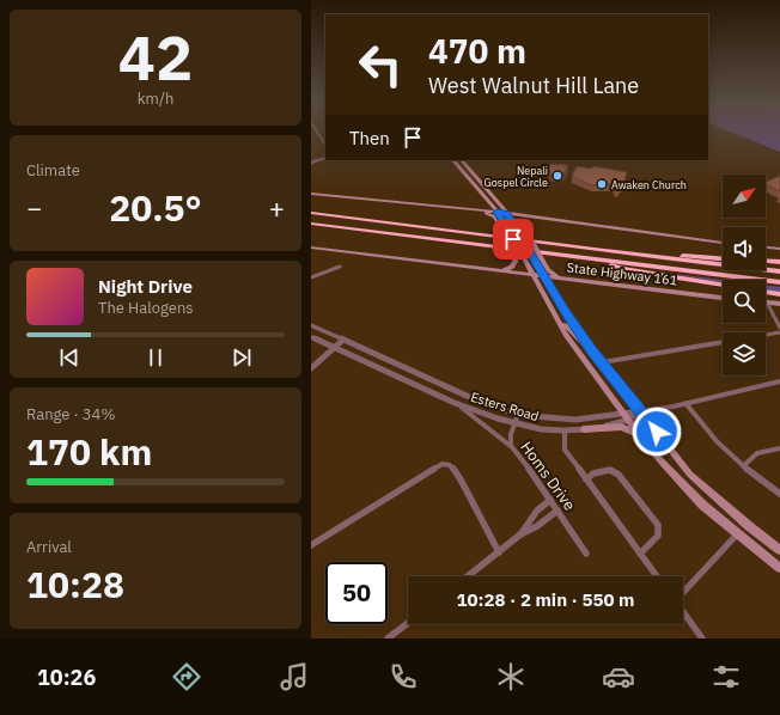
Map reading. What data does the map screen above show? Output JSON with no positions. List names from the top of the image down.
{
  "streets": {
    "main road": ["State Highway 161"],
    "street": ["Esters Road", "Homs Drive"]
  },
  "crossings": [
    ["Esters Road", "Homs Drive"]
  ],
  "places": ["Nepali Gospel Circle", "Awaken Church"],
  "north": "top right",
  "page": {
    "tile": [
      ["42", "km/h"],
      "Climate",
      ["Range · 34%", "170 km"],
      ["Arrival", "10:28"]
    ],
    "turn": ["470 m", "West Walnut Hill Lane"],
    "then": "Then",
    "heat": ["−", "20.5°", "+"],
    "song": ["Night Drive", "The Halogens"],
    "limit": "50",
    "trip": "10:28 · 2 min · 550 m",
    "tabs": "10:26"
  }
}
